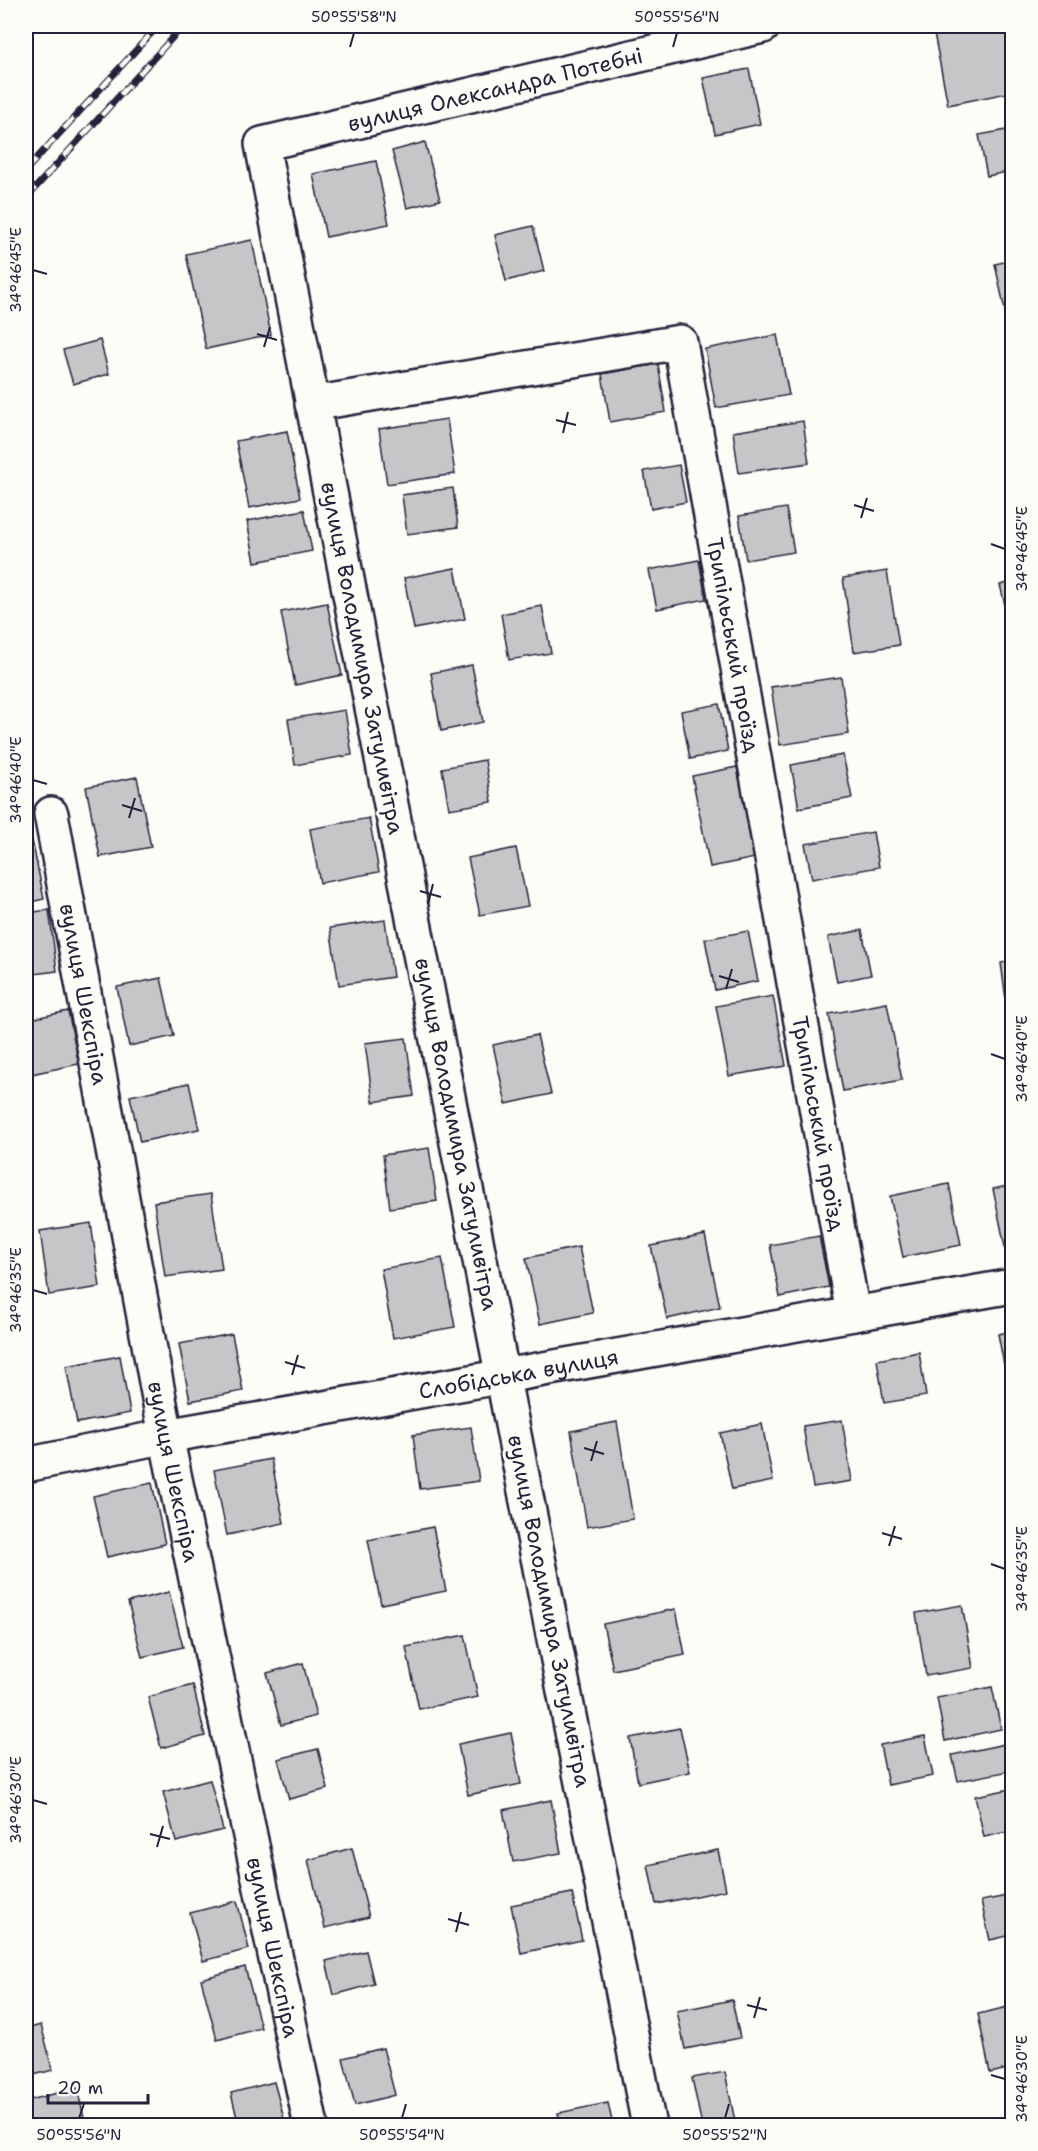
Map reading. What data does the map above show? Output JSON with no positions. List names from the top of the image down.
{
  "streets": {
    "street": [
      "вулиця Олександра Потебні",
      "Трипільський проїзд",
      "вулиця Володимира Затуливітра",
      "вулиця Шекспіра",
      "Слобідська вулиця"
    ]
  },
  "crossings": [
    ["вулиця Олександра Потебні", "вулиця Володимира Затуливітра"],
    ["Трипільський проїзд", "вулиця Володимира Затуливітра"],
    ["Трипільський проїзд", "Слобідська вулиця"],
    ["вулиця Володимира Затуливітра", "Слобідська вулиця"],
    ["вулиця Шекспіра", "Слобідська вулиця"]
  ],
  "scale_bar": "20 m",
  "coordinates": [
    "50°55'58\"N",
    "50°55'56\"N",
    "34°46'45\"E",
    "34°46'40\"E",
    "34°46'35\"E",
    "34°46'30\"E",
    "50°55'54\"N",
    "50°55'52\"N"
  ]
}
